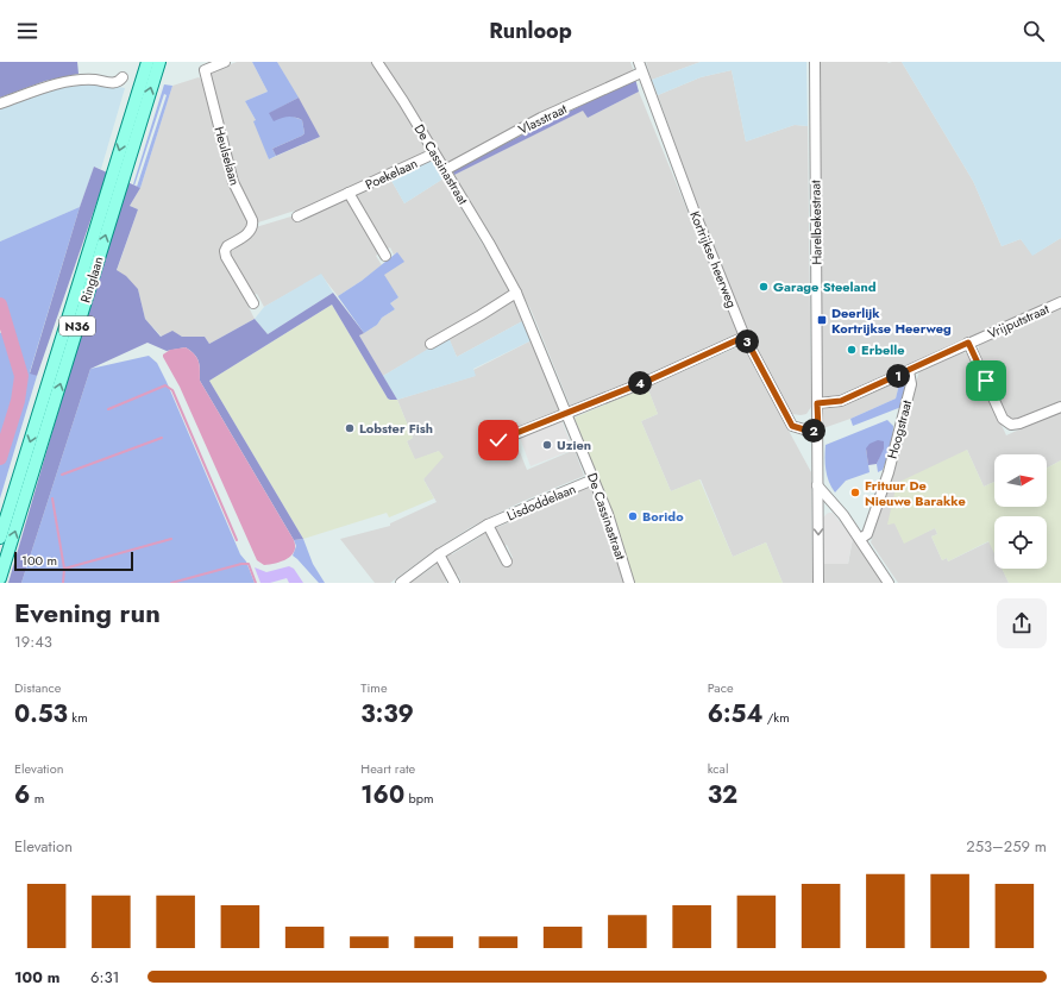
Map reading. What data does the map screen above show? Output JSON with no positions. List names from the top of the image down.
{
  "streets": {
    "main road": ["Ringlaan", "N36"],
    "street": [
      "Vlasstraat",
      "Heulselaan",
      "De Cassinastraat",
      "Poekelaan",
      "Harelbekestraat",
      "Kortrijkse heerweg",
      "Vrijputstraat",
      "Hoogstraat",
      "Lisdoddelaan"
    ]
  },
  "crossings": [
    ["Vlasstraat", "De Cassinastraat"],
    ["Vlasstraat", "Kortrijkse heerweg"],
    ["De Cassinastraat", "Poekelaan"],
    ["De Cassinastraat", "Lisdoddelaan"],
    ["Harelbekestraat", "Kortrijkse heerweg"],
    ["Harelbekestraat", "Vrijputstraat"],
    ["Vrijputstraat", "Hoogstraat"]
  ],
  "places": {
    "other": [
      "Garage Steeland",
      "Erbelle",
      "Lobster Fish",
      "Uzien",
      "Frituur De Nieuwe Barakke",
      "Borido"
    ],
    "transit": ["Deerlijk Kortrijkse Heerweg"]
  },
  "scale_bar": "100 m",
  "north": "right",
  "page": {
    "header": "Runloop",
    "pins": [
      "3",
      "1",
      "4",
      "2"
    ],
    "scale": "100 m",
    "heading": ["Evening run", "19:43"],
    "stats": [
      ["Distance", "0.53 km"],
      ["Time", "3:39"],
      ["Pace", "6:54 /km"],
      ["Elevation", "6 m"],
      ["Heart rate", "160 bpm"],
      ["kcal", "32"]
    ],
    "chart": ["Elevation", "253–259 m"],
    "list": [
      {
        "name": "100 m",
        "note": "6:31"
      }
    ]
  }
}
